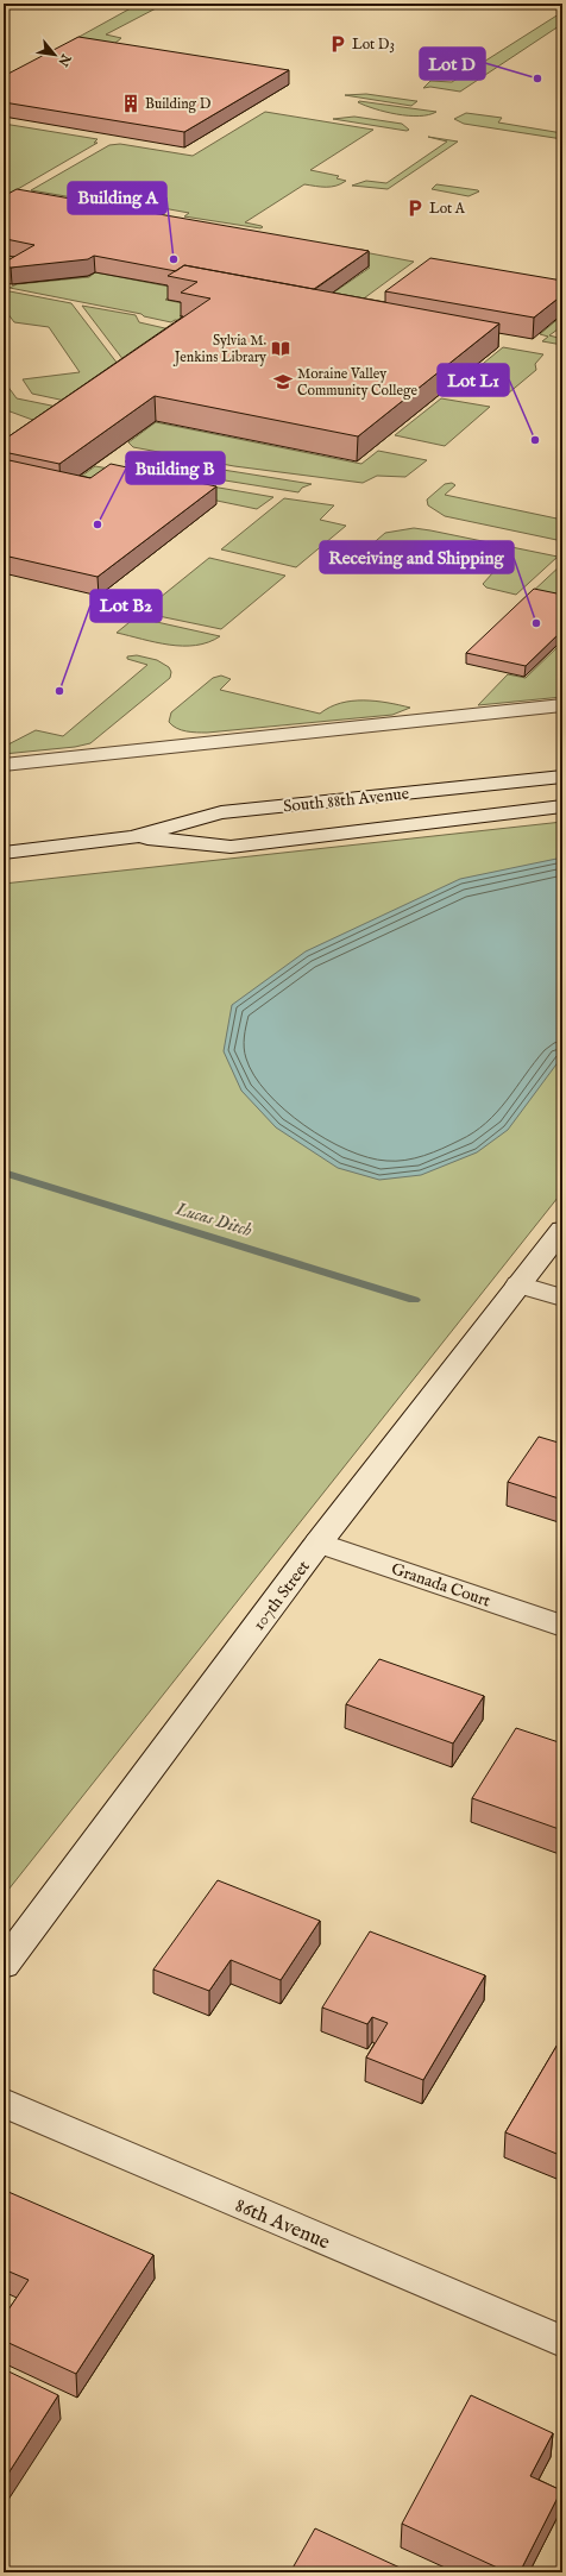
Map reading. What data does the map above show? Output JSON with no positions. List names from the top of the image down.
{
  "streets": {
    "street": [
      "South 88th Avenue",
      "Granada Court",
      "107th Street",
      "86th Avenue"
    ]
  },
  "crossings": [
    ["Granada Court", "107th Street"]
  ],
  "water": ["Lucas Ditch"],
  "places": {
    "parking": ["Lot D3", "Lot A"],
    "other": [
      "Lot D",
      "Building A",
      "Lot L1",
      "Building B",
      "Receiving and Shipping",
      "Lot B2"
    ],
    "building": ["Building D"],
    "library": ["Sylvia M. Jenkins Library"],
    "school or university": ["Moraine Valley Community College"]
  },
  "north": "bottom right"
}
